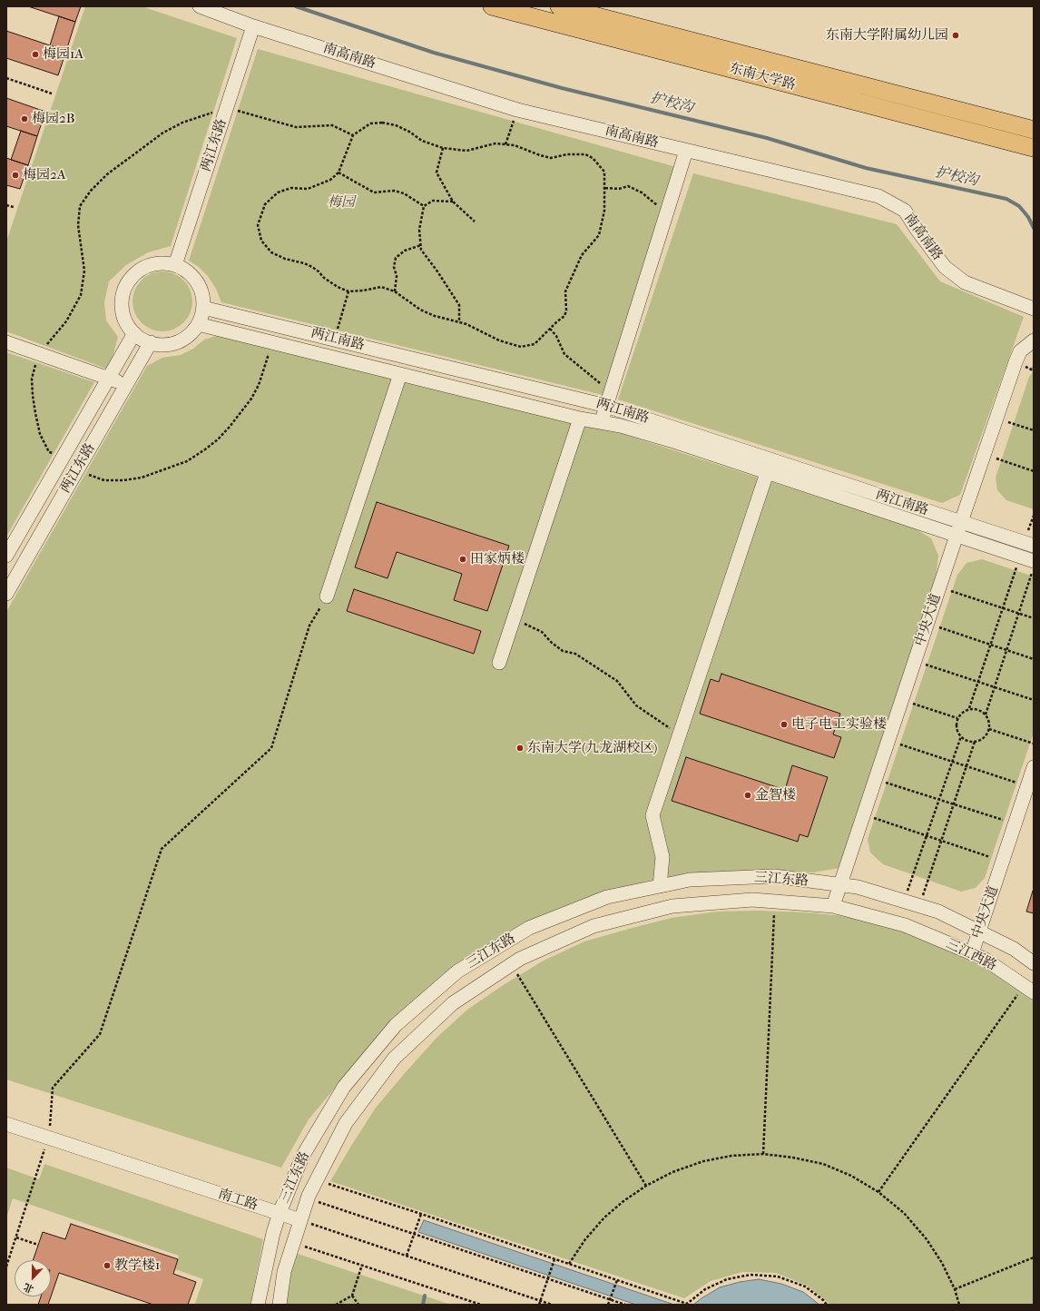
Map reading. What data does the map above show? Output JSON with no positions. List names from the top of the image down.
{
  "streets": {
    "main road": ["东南大学路"],
    "street": [
      "南高南路",
      "两江东路",
      "两江南路",
      "中央大道",
      "三江东路",
      "三江西路",
      "南工路"
    ]
  },
  "crossings": [
    ["南高南路", "两江东路"],
    ["两江东路", "两江南路"],
    ["两江南路", "中央大道"],
    ["中央大道", "三江东路"],
    ["中央大道", "三江西路"],
    ["三江东路", "三江西路"],
    ["三江东路", "南工路"]
  ],
  "water": ["护校沟"],
  "parks": ["梅园"],
  "places": [
    "东南大学附属幼儿园",
    "梅园1A",
    "梅园2B",
    "梅园2A",
    "田家炳楼",
    "电子电工实验楼",
    "东南大学(九龙湖校区)",
    "金智楼",
    "教学楼1"
  ],
  "north": "bottom"
}
